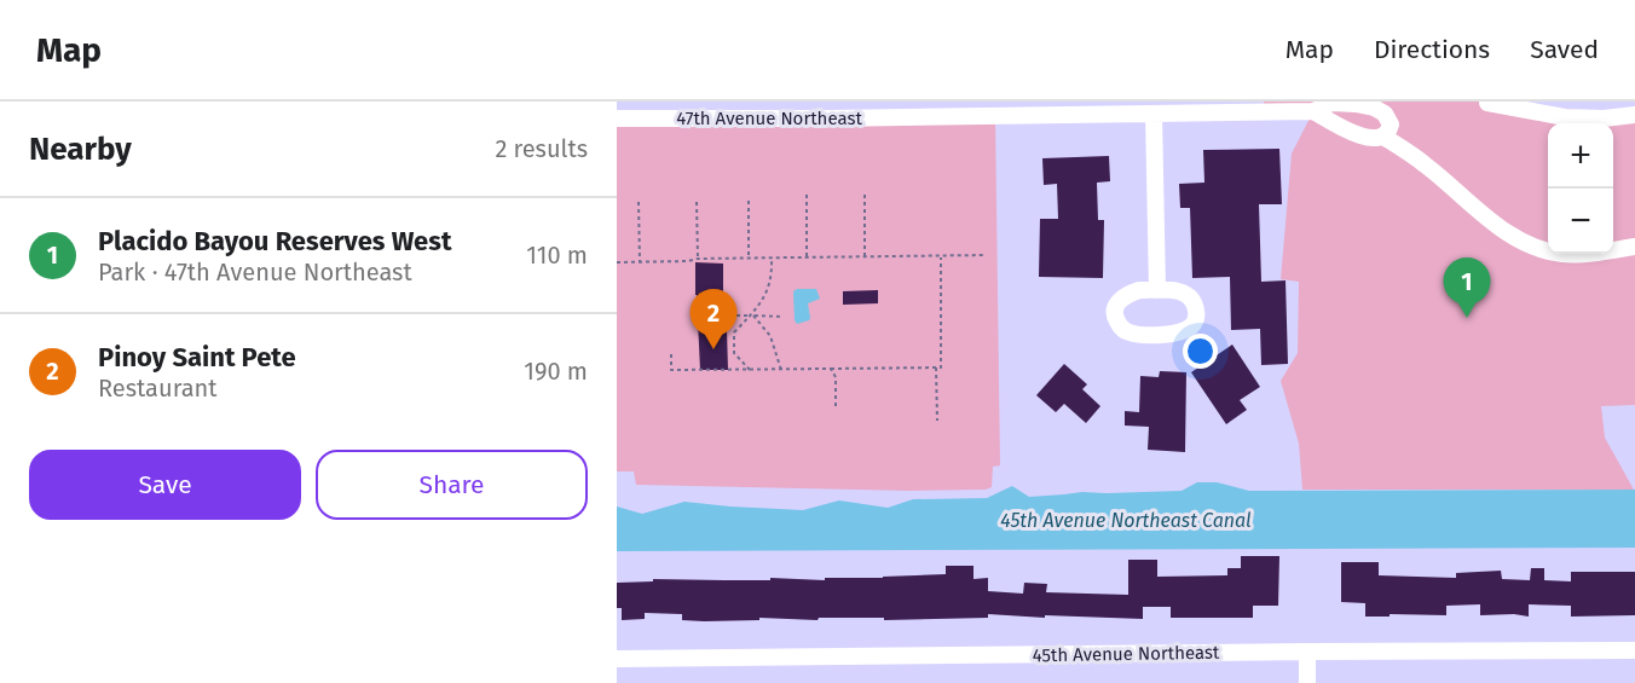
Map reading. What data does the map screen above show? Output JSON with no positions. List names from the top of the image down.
{
  "streets": {
    "street": ["47th Avenue Northeast", "45th Avenue Northeast"]
  },
  "water": ["45th Avenue Northeast Canal"],
  "page": {
    "header": "Map",
    "nav": ["Map", "Directions", "Saved"],
    "heading": ["Nearby", "2 results"],
    "map_buttons": ["+", "−"],
    "list": [
      {
        "mark": "1",
        "name": "Placido Bayou Reserves West",
        "note": "Park · 47th Avenue Northeast",
        "value": "110 m"
      },
      {
        "mark": "2",
        "name": "Pinoy Saint Pete",
        "note": "Restaurant",
        "value": "190 m"
      }
    ],
    "pins": ["1", "2"],
    "buttons": ["Save", "Share"]
  }
}
